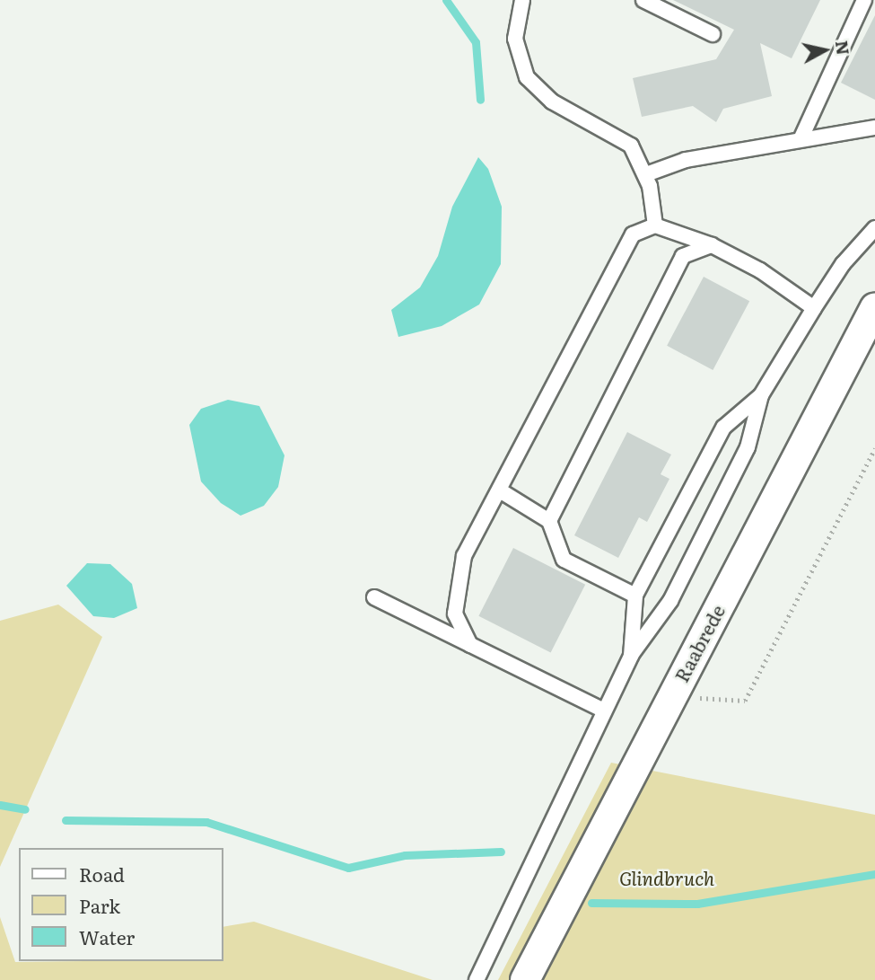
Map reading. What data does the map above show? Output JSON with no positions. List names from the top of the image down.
{
  "streets": {
    "street": ["Raabrede"]
  },
  "parks": ["Glindbruch"],
  "legend": ["Road", "Park", "Water"],
  "north": "right"
}
